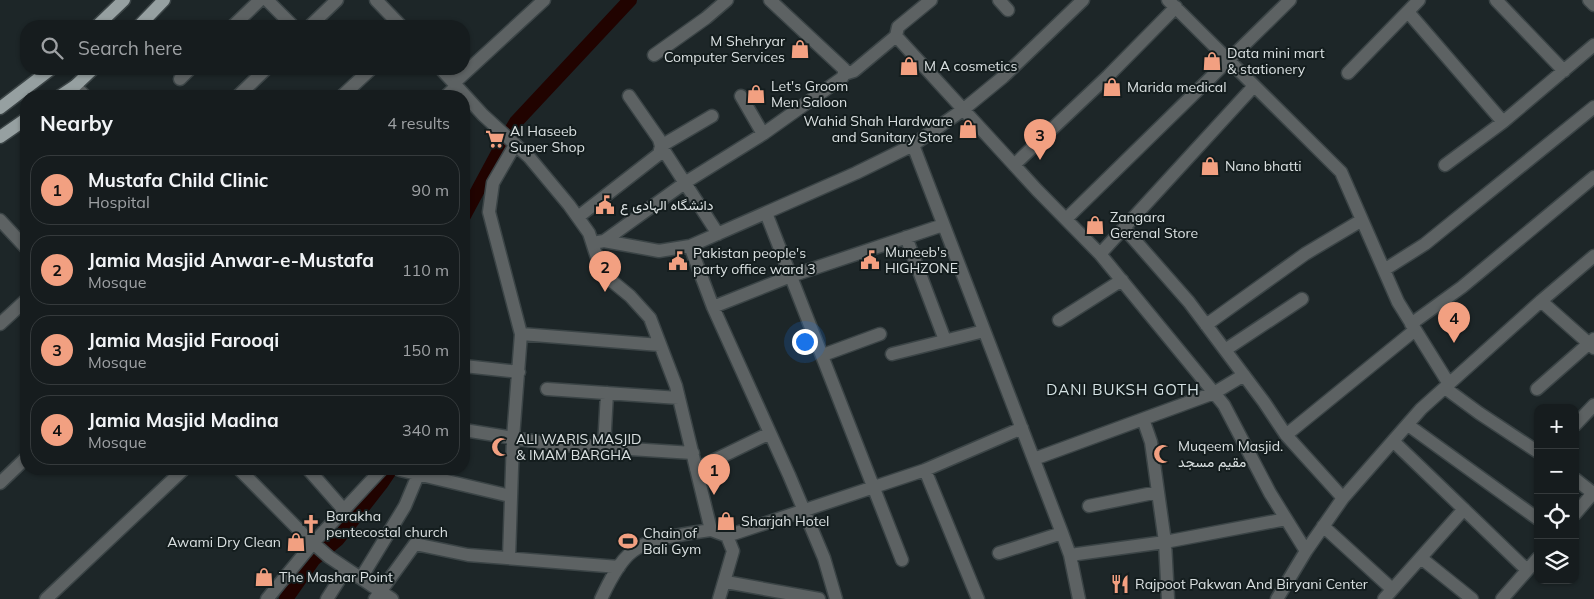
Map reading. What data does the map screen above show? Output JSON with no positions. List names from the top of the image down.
{
  "districts": ["DANI BUKSH GOTH"],
  "places": {
    "shop": [
      "M Shehryar Computer Services",
      "Data mini mart & stationery",
      "M A cosmetics",
      "Marida medical",
      "Let's Groom Men Saloon",
      "Wahid Shah Hardware and Sanitary Store",
      "Nano bhatti",
      "Zangara Gerenal Store",
      "Sharjah Hotel",
      "Awami Dry Clean",
      "The Mashar Point"
    ],
    "supermarket": ["Al Haseeb Super Shop"],
    "public building": ["دانشگاہ الہادی ع", "Muneeb's HIGHZONE", "Pakistan people's party office ward 3"],
    "mosque": ["ALI WARIS MASJID & IMAM BARGHA", "Muqeem Masjid. مقیم مسجد"],
    "church": ["Barakha pentecostal church"],
    "sports": ["Chain of Bali Gym"],
    "restaurant": ["Rajpoot Pakwan And Biryani Center"]
  },
  "page": {
    "search": "Search here",
    "heading": ["Nearby", "4 results"],
    "pins": [
      "3",
      "2",
      "4",
      "1"
    ],
    "list": [
      {
        "mark": "1",
        "name": "Mustafa Child Clinic",
        "note": "Hospital",
        "value": "90 m"
      },
      {
        "mark": "2",
        "name": "Jamia Masjid Anwar-e-Mustafa",
        "note": "Mosque",
        "value": "110 m"
      },
      {
        "mark": "3",
        "name": "Jamia Masjid Farooqi",
        "note": "Mosque",
        "value": "150 m"
      },
      {
        "mark": "4",
        "name": "Jamia Masjid Madina",
        "note": "Mosque",
        "value": "340 m"
      }
    ],
    "map_buttons": ["+", "−"]
  }
}
